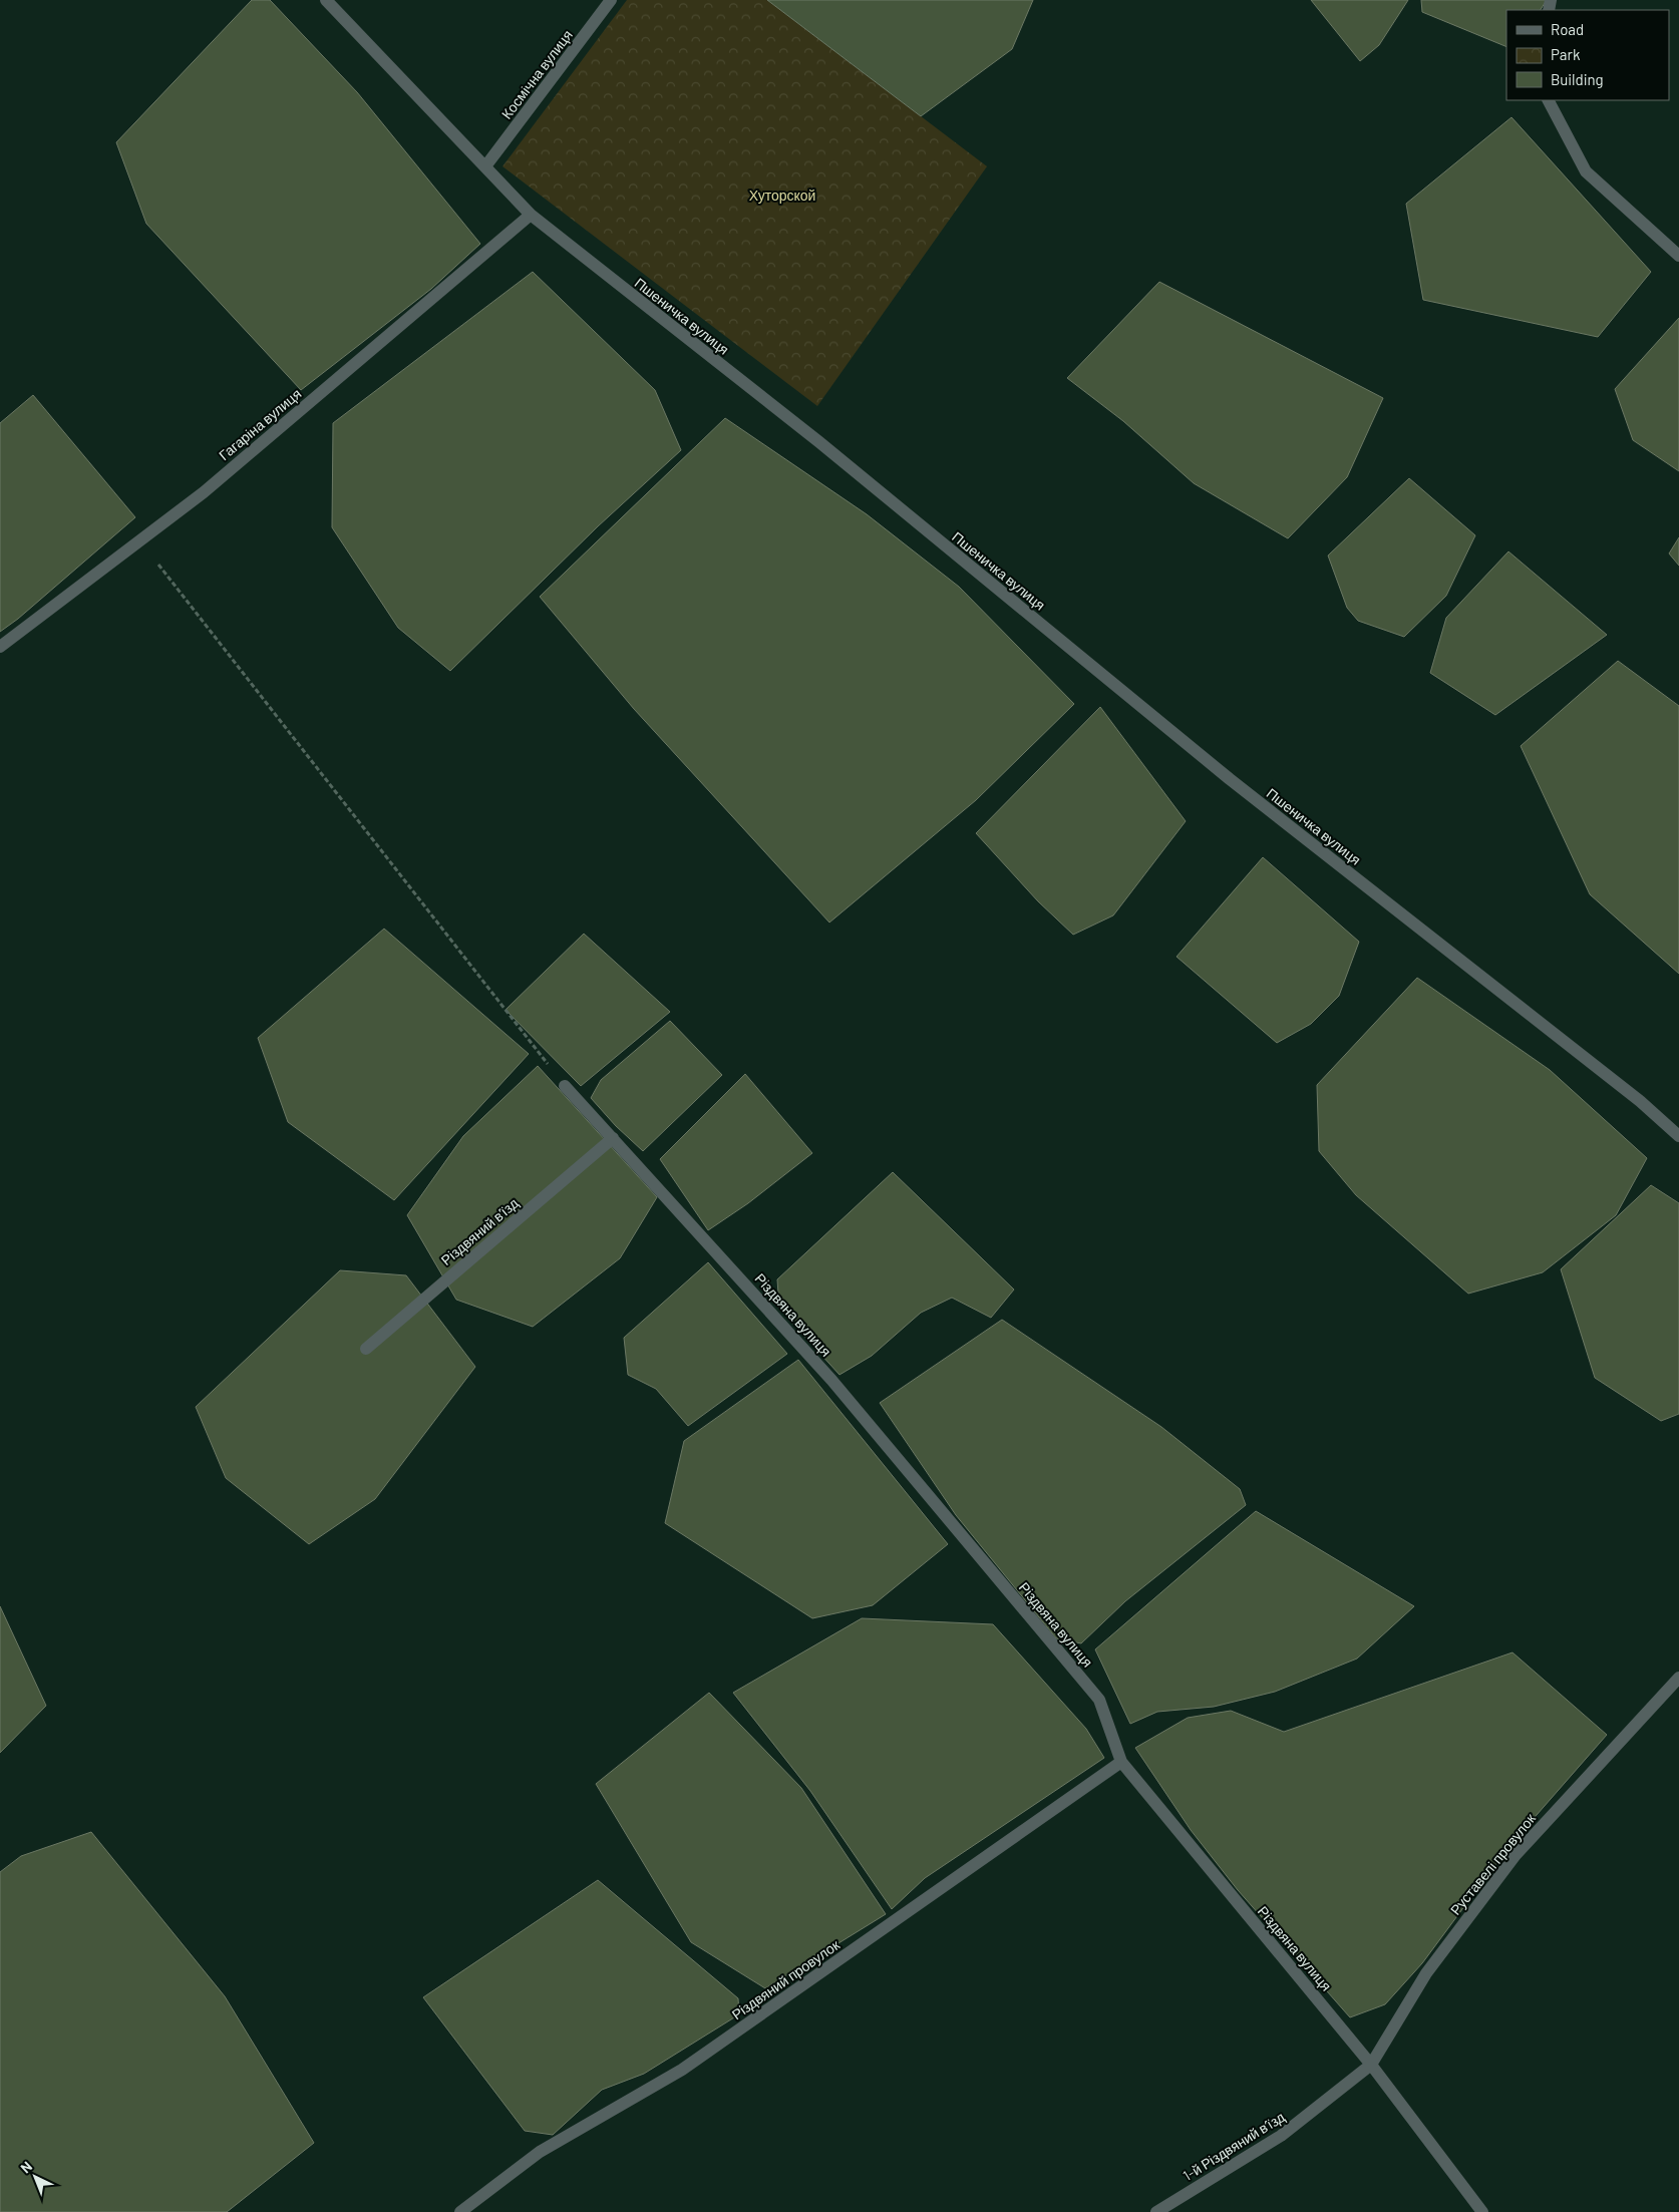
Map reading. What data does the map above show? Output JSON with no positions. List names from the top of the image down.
{
  "streets": {
    "street": [
      "Космічна вулиця",
      "Пшеничка вулиця",
      "Гагаріна вулиця",
      "Різдвяний в'їзд",
      "Різдвяна вулиця",
      "Руставелі провулок",
      "Різдвяний провулок",
      "1-й Різдвяний в’їзд"
    ]
  },
  "crossings": [
    ["Космічна вулиця", "Пшеничка вулиця"],
    ["Пшеничка вулиця", "Гагаріна вулиця"],
    ["Різдвяний в'їзд", "Різдвяна вулиця"],
    ["Різдвяна вулиця", "Руставелі провулок"],
    ["Різдвяна вулиця", "Різдвяний провулок"],
    ["Різдвяна вулиця", "1-й Різдвяний в’їзд"],
    ["Руставелі провулок", "1-й Різдвяний в’їзд"]
  ],
  "parks": ["Хуторской"],
  "legend": ["Road", "Park", "Building"],
  "north": "top left"
}
